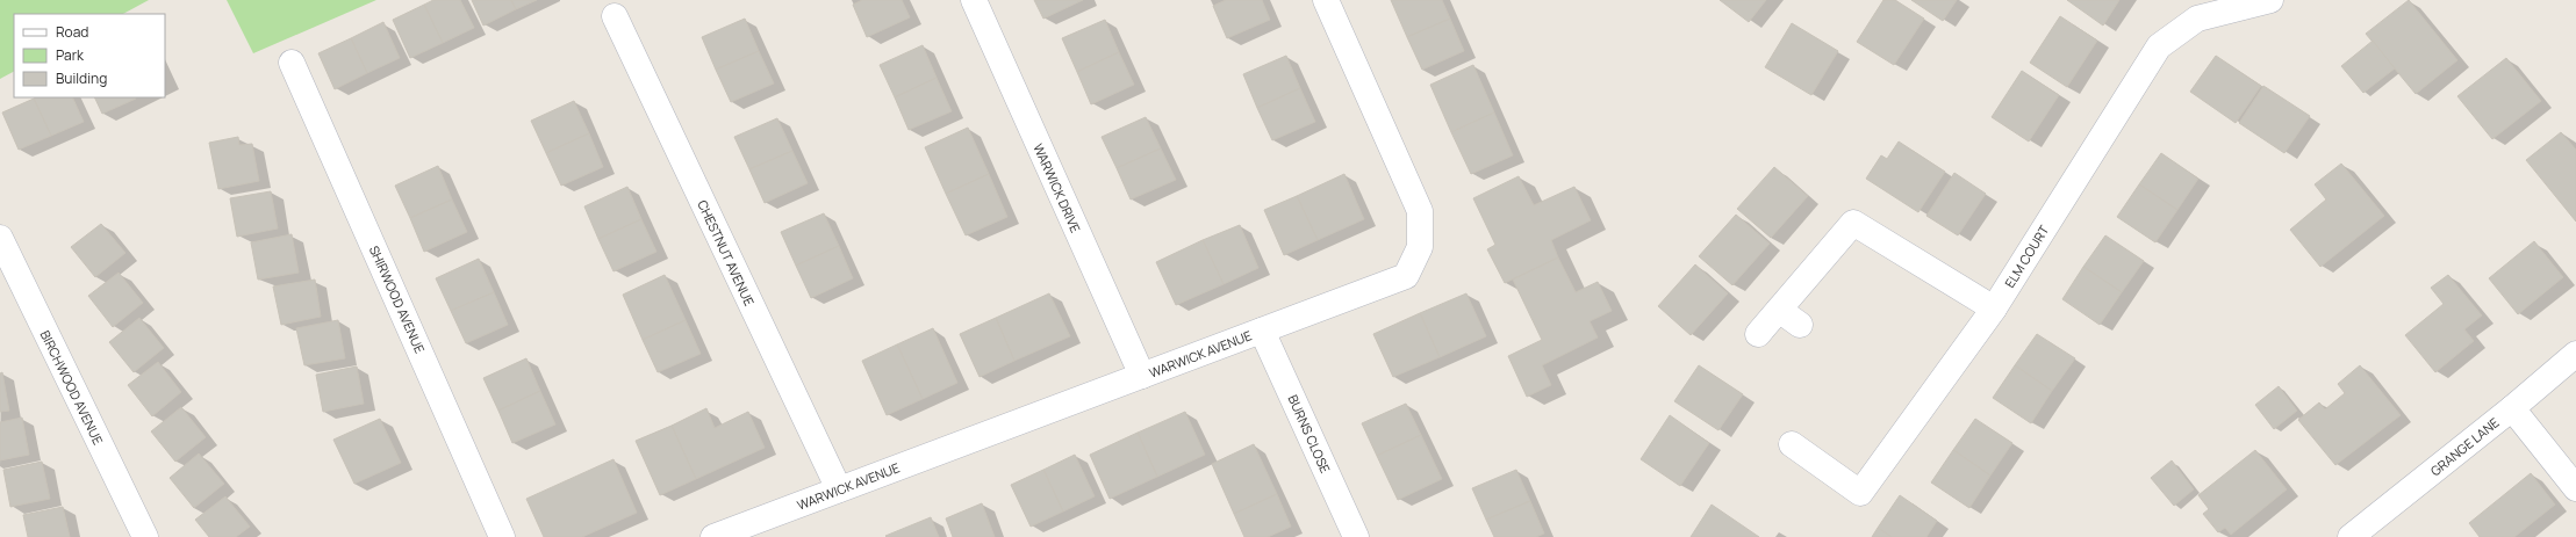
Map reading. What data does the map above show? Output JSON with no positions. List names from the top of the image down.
{
  "streets": {
    "street": [
      "WARWICK DRIVE",
      "CHESTNUT AVENUE",
      "ELM COURT",
      "SHIRWOOD AVENUE",
      "WARWICK AVENUE",
      "BIRCHWOOD AVENUE",
      "BURNS CLOSE",
      "GRANGE LANE"
    ]
  },
  "crossings": [
    ["WARWICK DRIVE", "WARWICK AVENUE"],
    ["CHESTNUT AVENUE", "WARWICK AVENUE"],
    ["WARWICK AVENUE", "BURNS CLOSE"]
  ],
  "legend": ["Road", "Park", "Building"]
}
